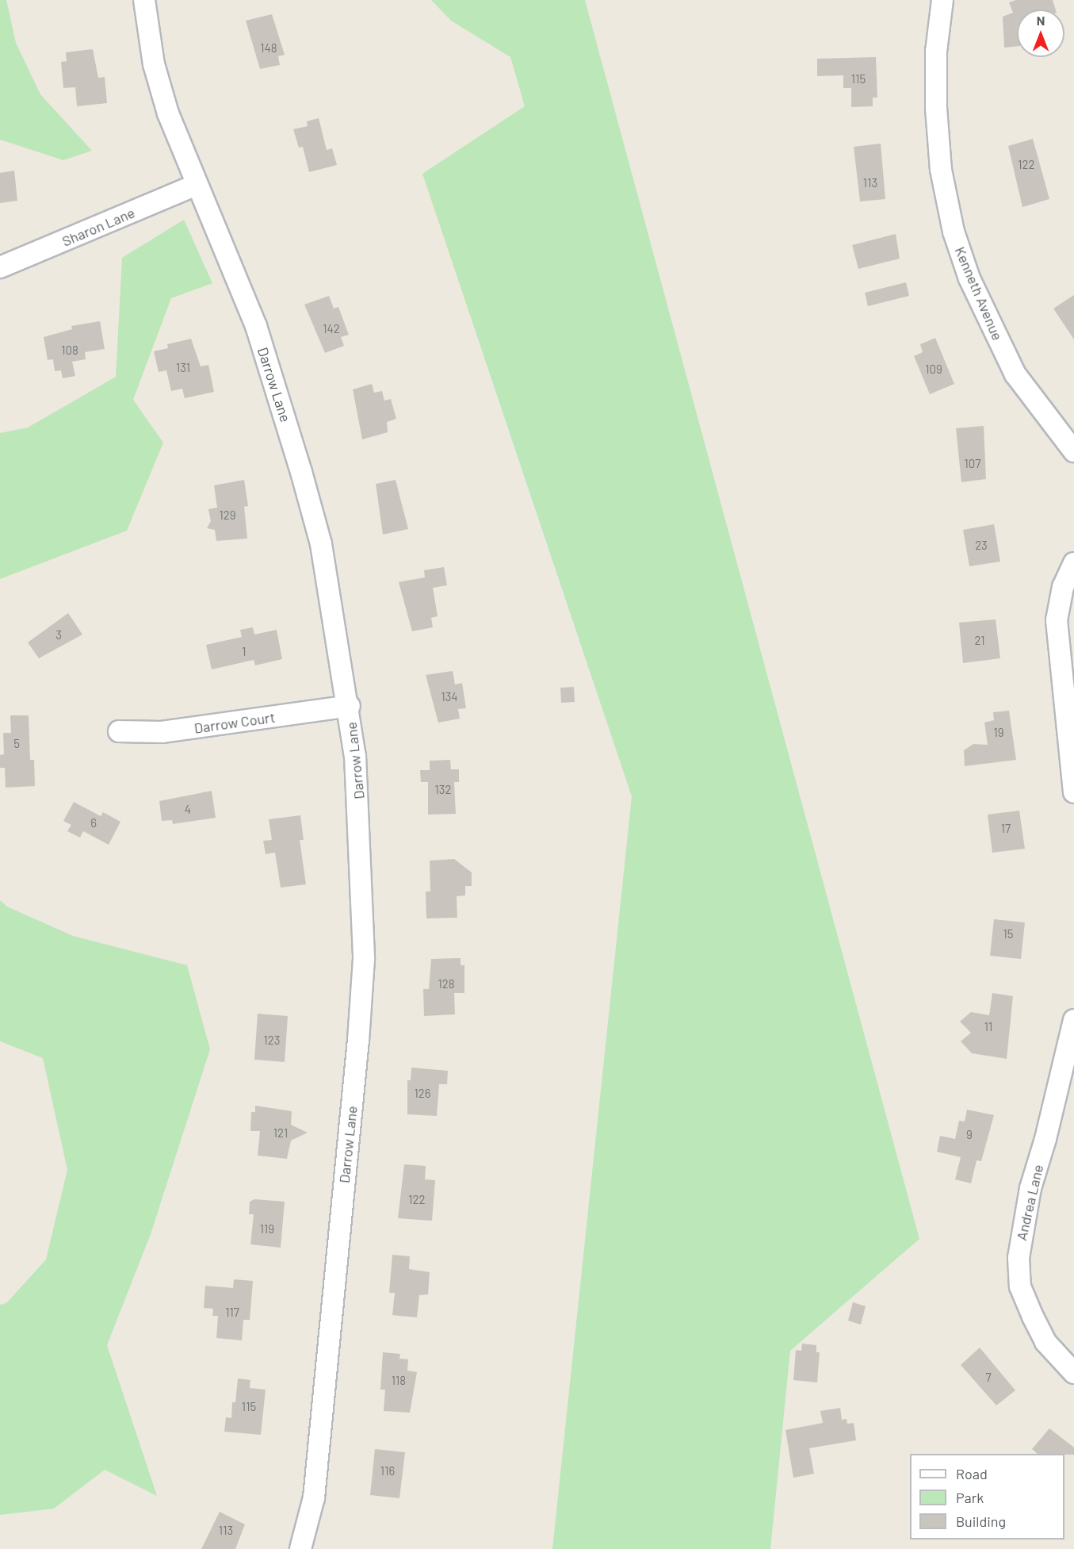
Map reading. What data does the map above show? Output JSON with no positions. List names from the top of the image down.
{
  "streets": {
    "street": [
      "Sharon Lane",
      "Kenneth Avenue",
      "Darrow Lane",
      "Darrow Court",
      "Andrea Lane"
    ]
  },
  "crossings": [
    ["Sharon Lane", "Darrow Lane"],
    ["Darrow Lane", "Darrow Court"]
  ],
  "house_numbers": [
    "148",
    "115",
    "122",
    "113",
    "142",
    "108",
    "131",
    "109",
    "107",
    "129",
    "23",
    "3",
    "21",
    "1",
    "134",
    "19",
    "5",
    "132",
    "4",
    "6",
    "17",
    "15",
    "128",
    "11",
    "123",
    "126",
    "121",
    "9",
    "122",
    "119",
    "117",
    "7",
    "118",
    "115",
    "116",
    "113"
  ],
  "legend": ["Road", "Park", "Building"],
  "north": "top"
}
